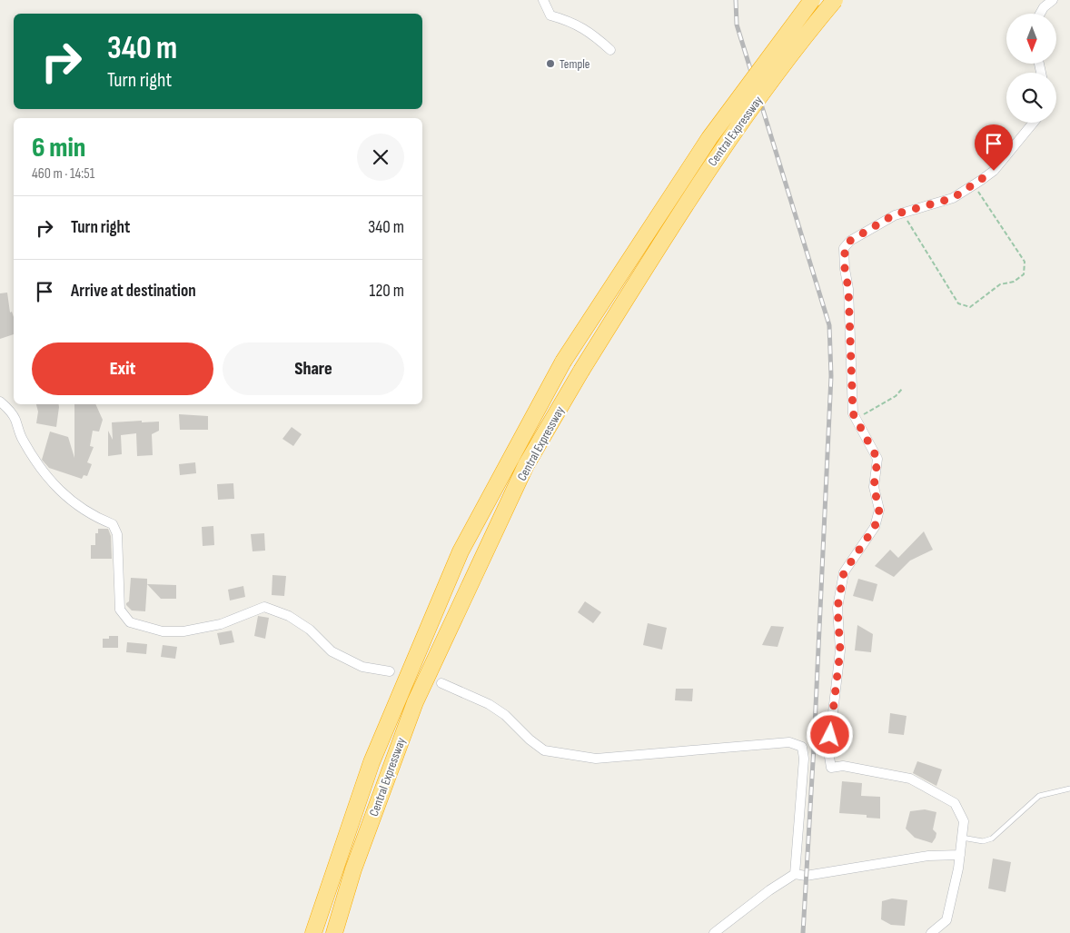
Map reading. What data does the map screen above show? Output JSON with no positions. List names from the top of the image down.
{
  "streets": {
    "highway": ["Central Expressway"]
  },
  "places": ["Temple"],
  "north": "bottom",
  "page": {
    "turn": ["340 m", "Turn right"],
    "heading": ["6 min", "460 m · 14:51"],
    "list": [
      {
        "name": "Turn right",
        "value": "340 m"
      },
      {
        "name": "Arrive at destination",
        "value": "120 m"
      }
    ],
    "buttons": ["Exit", "Share"]
  }
}
